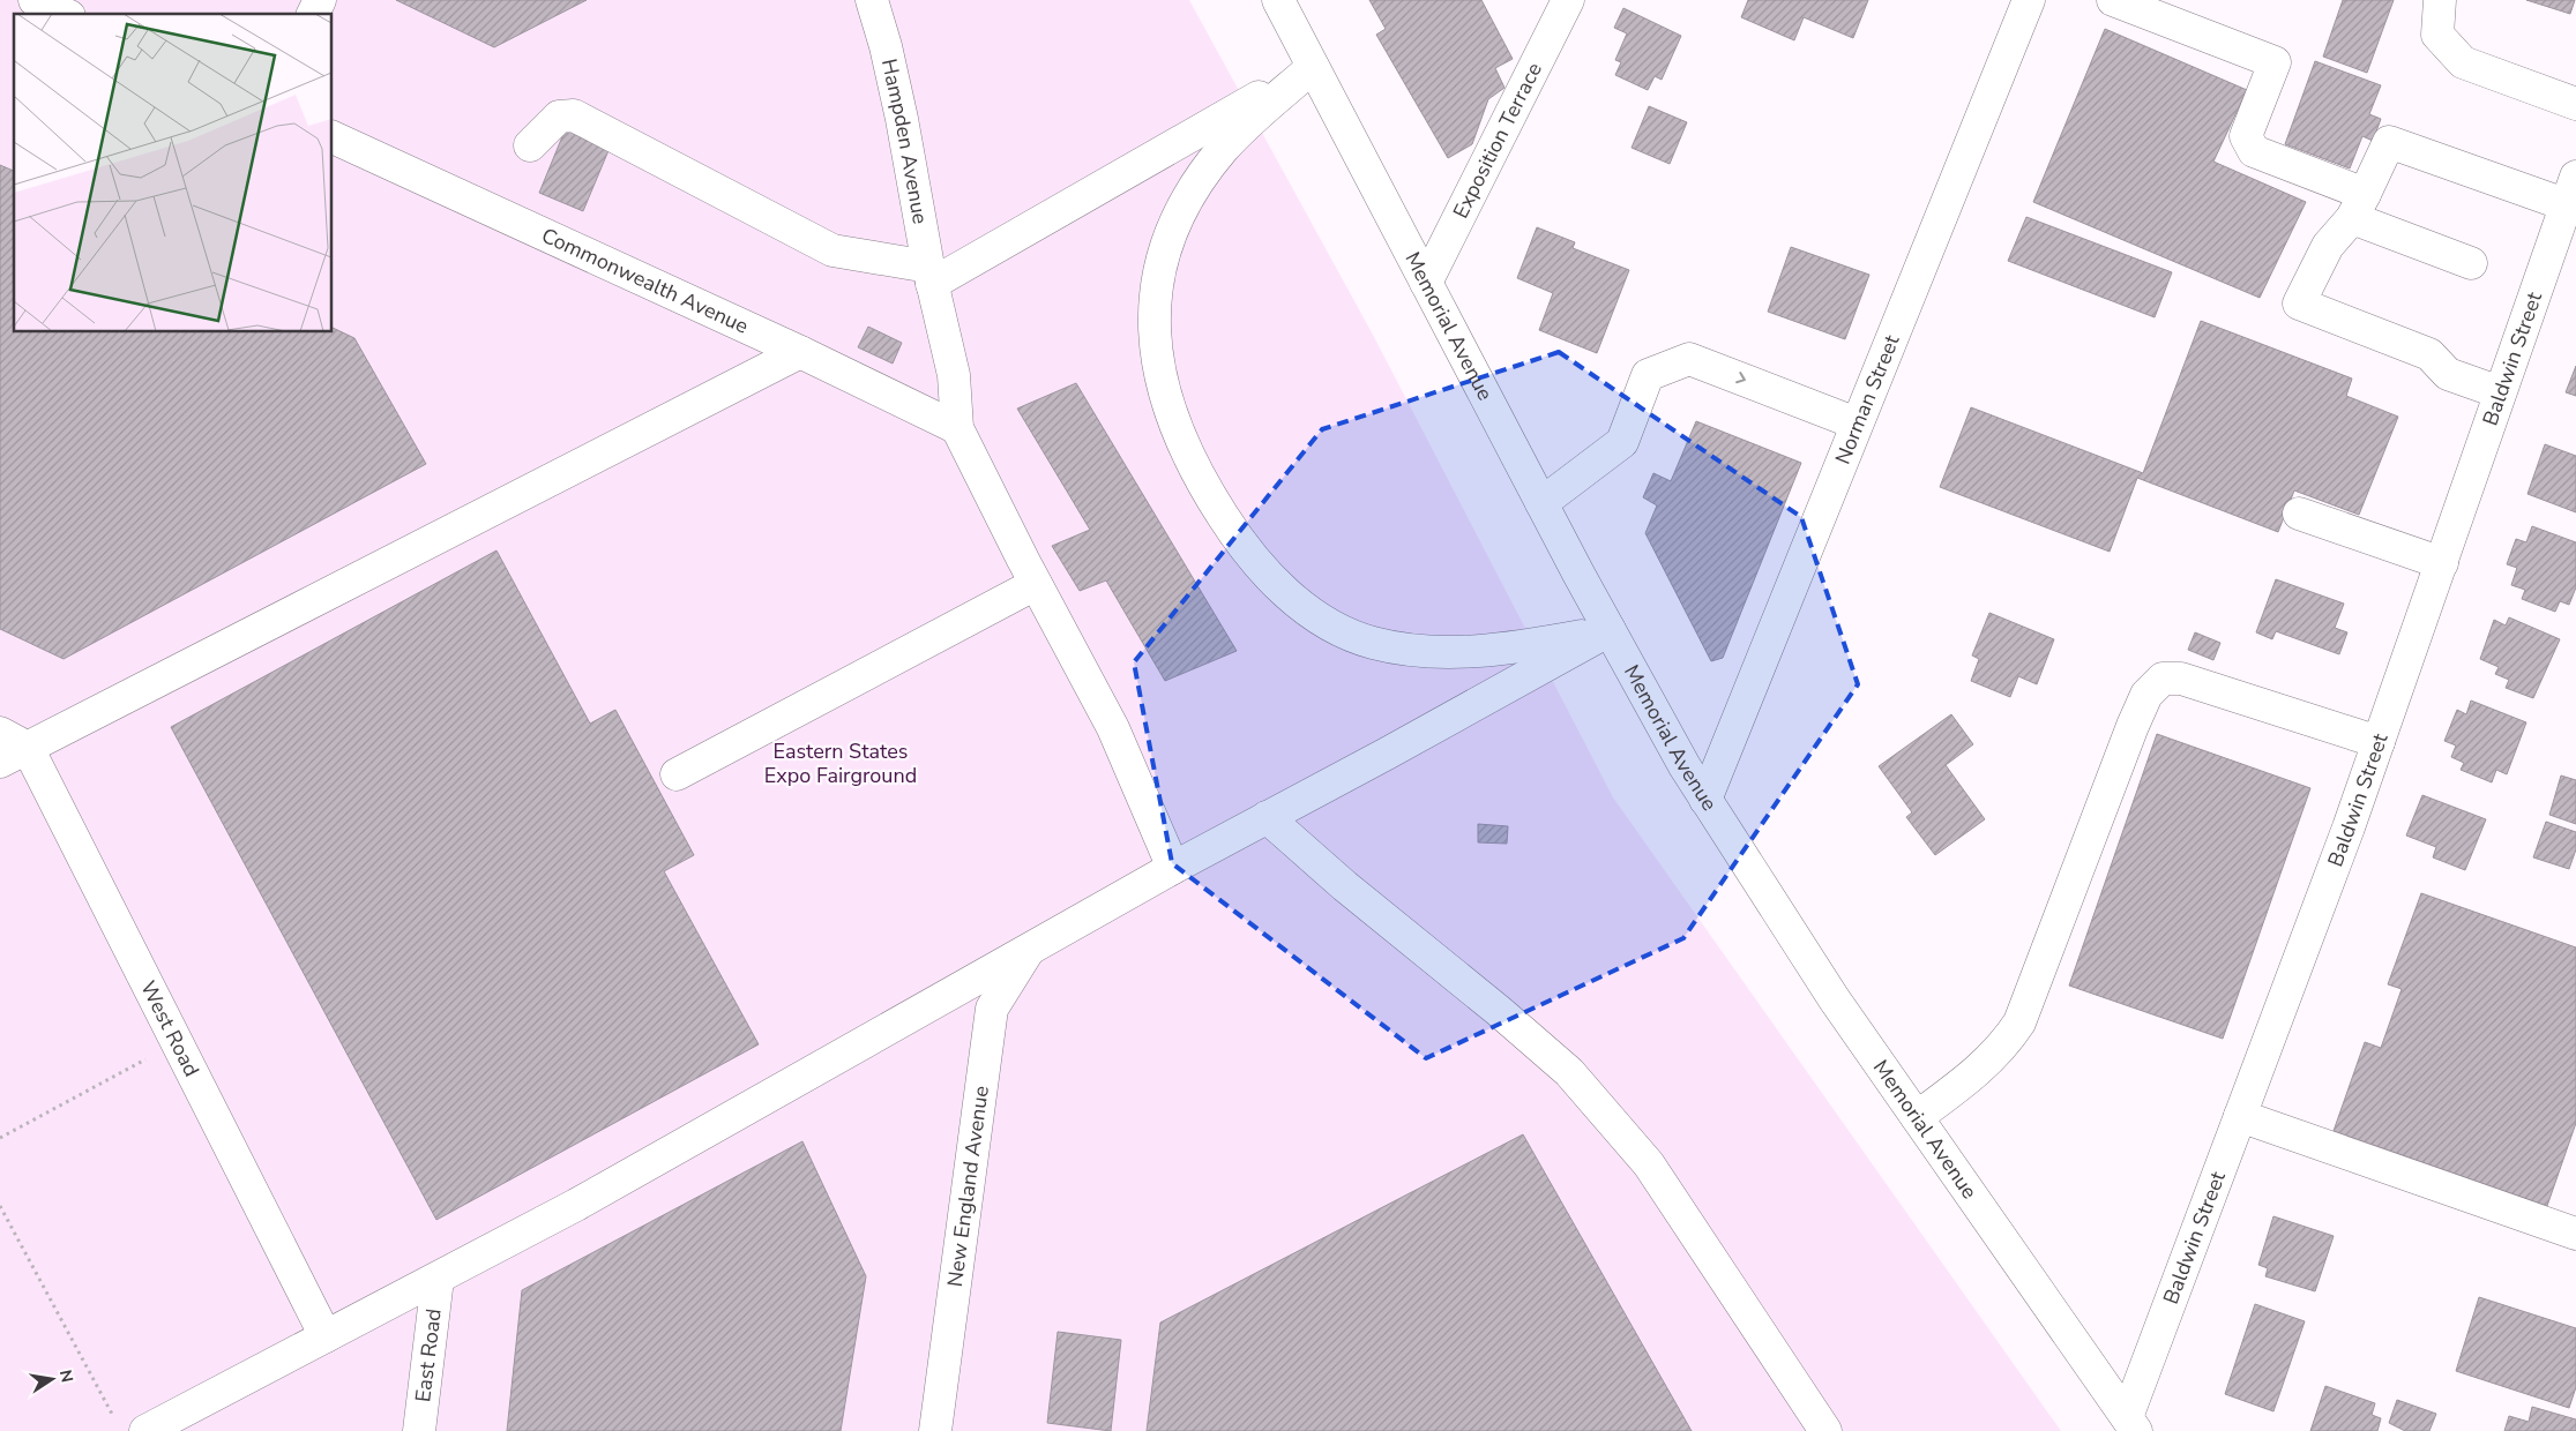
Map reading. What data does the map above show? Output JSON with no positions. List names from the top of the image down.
{
  "streets": {
    "street": [
      "Hampden Avenue",
      "Exposition Terrace",
      "Commonwealth Avenue",
      "Memorial Avenue",
      "Baldwin Street",
      "Norman Street",
      "West Road",
      "New England Avenue",
      "East Road"
    ]
  },
  "crossings": [
    ["Hampden Avenue", "Commonwealth Avenue"],
    ["Exposition Terrace", "Memorial Avenue"],
    ["Memorial Avenue", "Baldwin Street"],
    ["Memorial Avenue", "Norman Street"]
  ],
  "parks": ["Eastern States Expo Fairground"],
  "north": "right"
}
